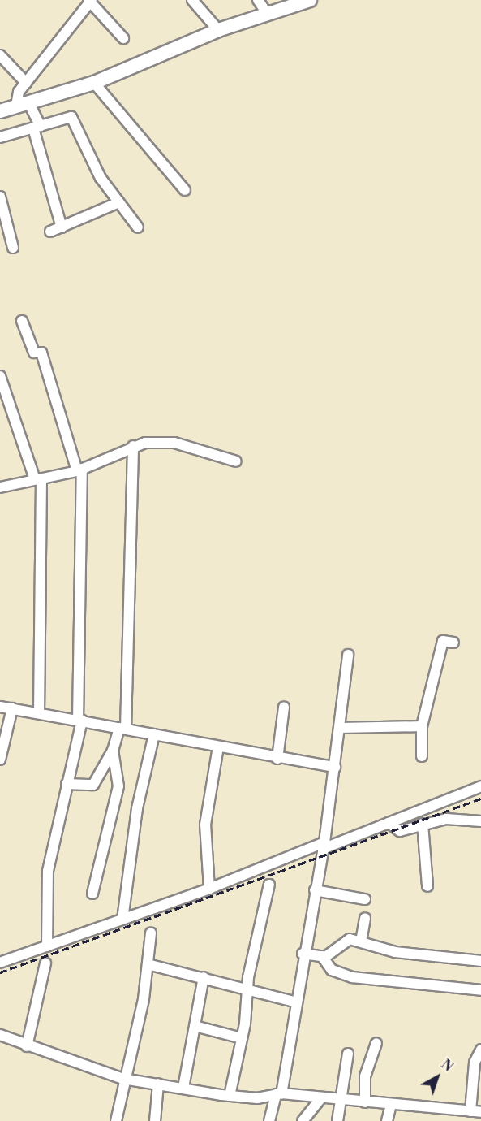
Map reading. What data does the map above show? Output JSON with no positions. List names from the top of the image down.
{
  "north": "top right"
}
